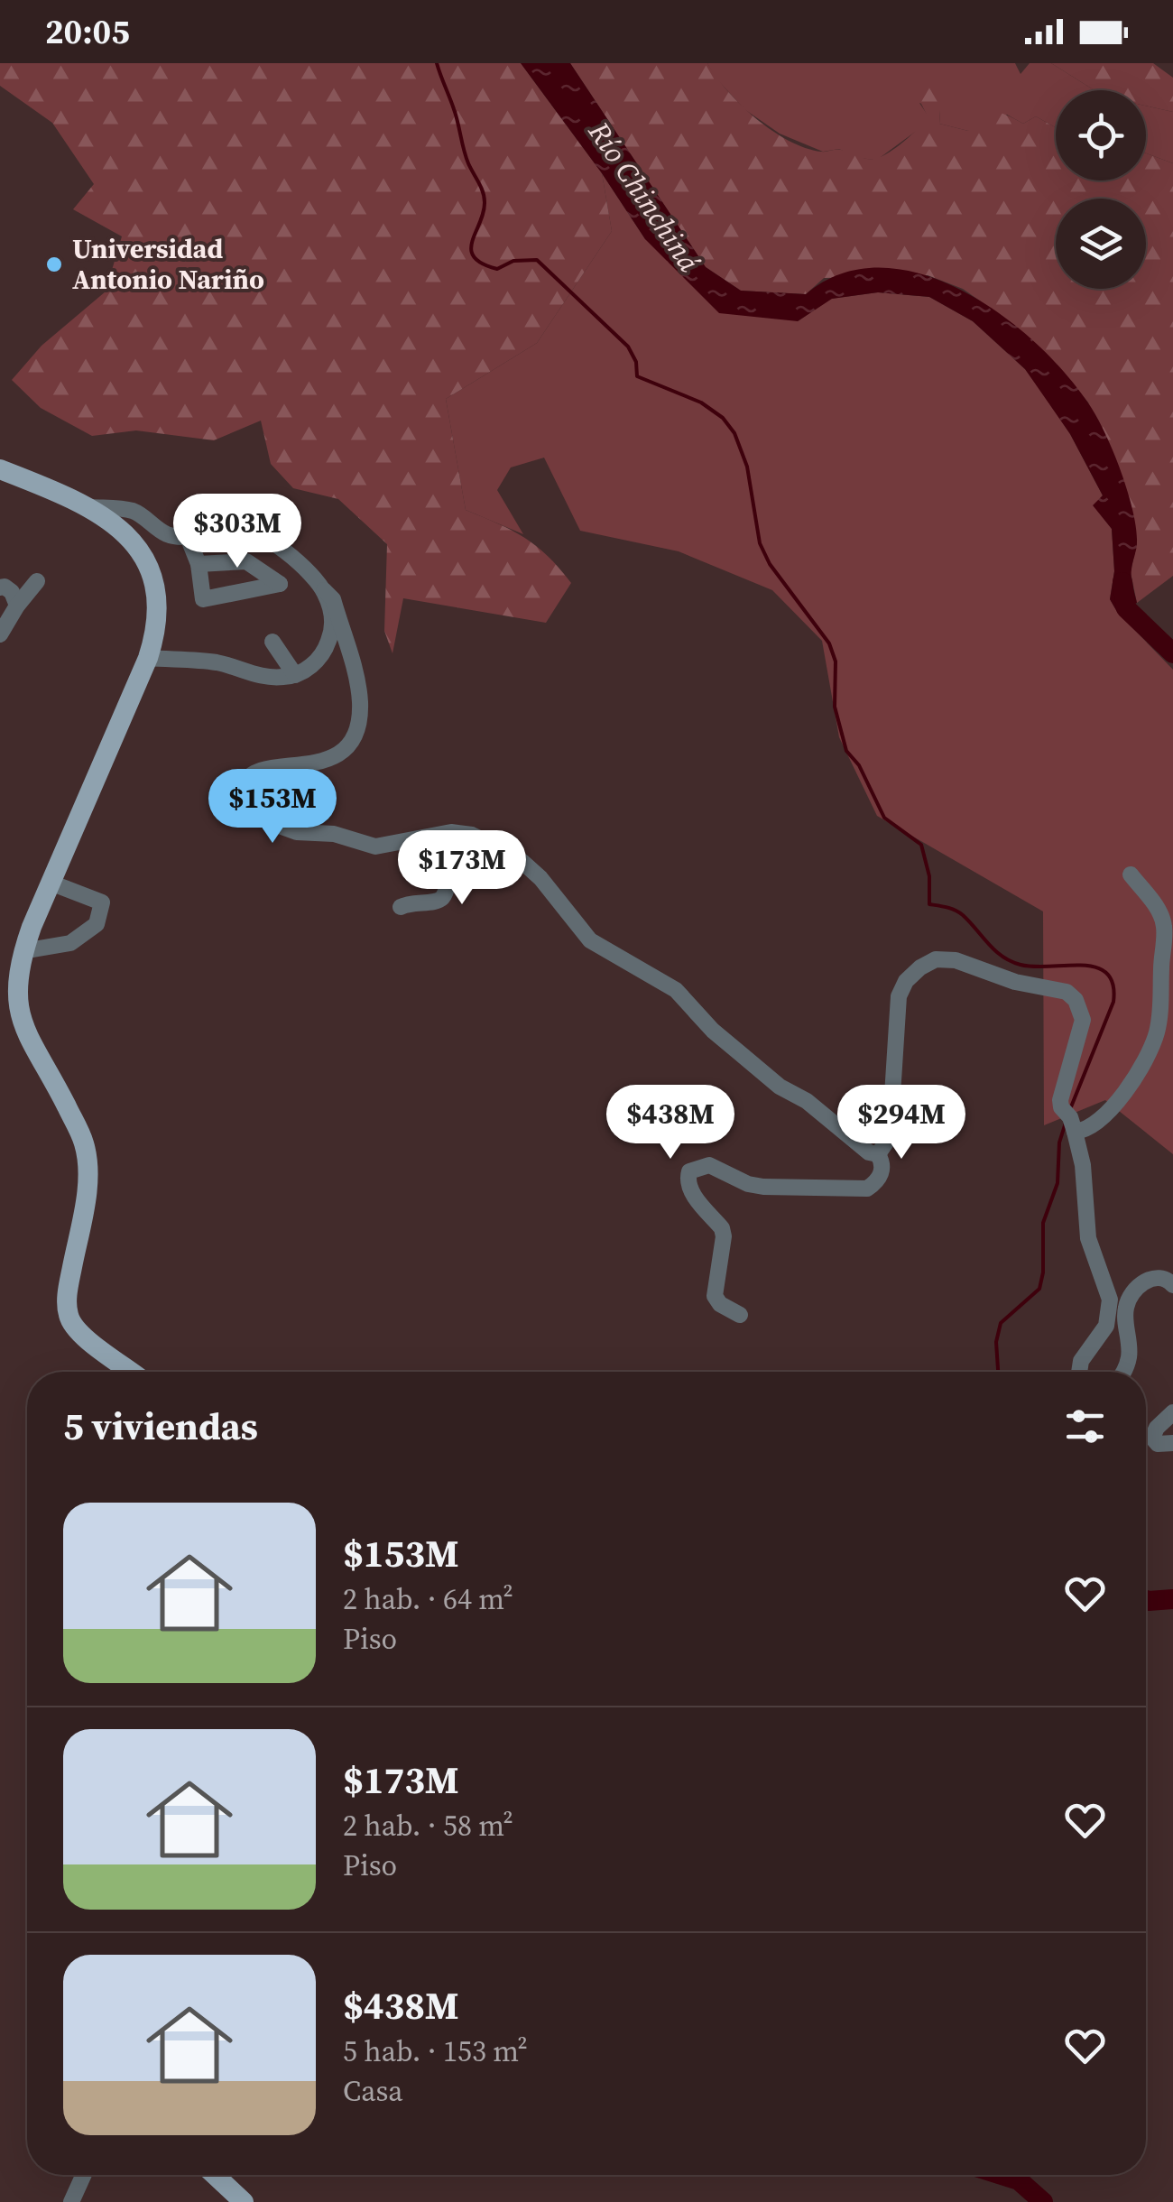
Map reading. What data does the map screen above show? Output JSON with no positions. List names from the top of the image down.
{
  "water": ["Río Chinchiná"],
  "places": ["Universidad Antonio Nariño"],
  "page": {
    "status": "20:05",
    "price": [
      "$303M",
      "$153M",
      "$173M",
      "$438M",
      "$294M"
    ],
    "heading": "5 viviendas",
    "list": [
      {
        "name": "$153M",
        "note": "2 hab. · 64 m² · Piso"
      },
      {
        "name": "$173M",
        "note": "2 hab. · 58 m² · Piso"
      },
      {
        "name": "$438M",
        "note": "5 hab. · 153 m² · Casa"
      }
    ]
  }
}
